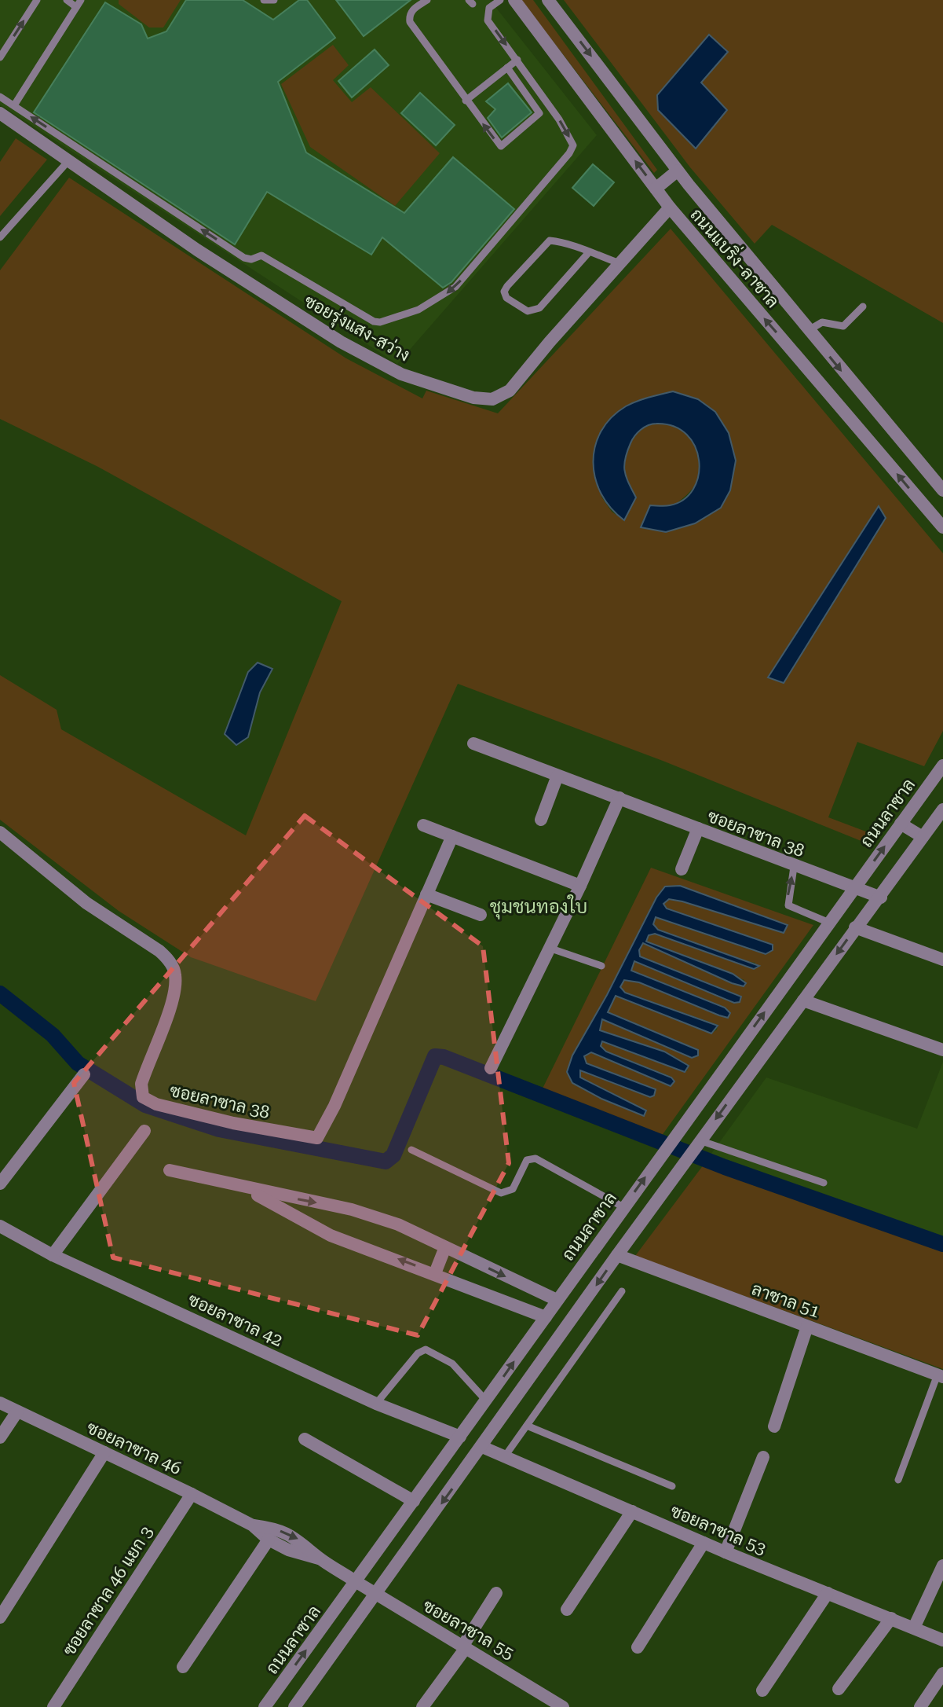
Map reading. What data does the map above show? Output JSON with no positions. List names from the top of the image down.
{
  "streets": {
    "street": [
      "ถนนแบริ่ง-ลาซาล",
      "ซอยรุ่งแสง-สว่าง",
      "ถนนลาซาล",
      "ซอยลาซาล 38",
      "ลาซาล 51",
      "ซอยลาซาล 42",
      "ซอยลาซาล 46",
      "ซอยลาซาล 53",
      "ซอยลาซาล 46 แยก 3",
      "ซอยลาซาล 55"
    ]
  },
  "crossings": [
    ["ถนนแบริ่ง-ลาซาล", "ซอยรุ่งแสง-สว่าง"],
    ["ถนนลาซาล", "ซอยลาซาล 38"],
    ["ถนนลาซาล", "ซอยลาซาล 42"],
    ["ถนนลาซาล", "ซอยลาซาล 46"],
    ["ถนนลาซาล", "ซอยลาซาล 55"],
    ["ซอยลาซาล 46", "ซอยลาซาล 46 แยก 3"],
    ["ซอยลาซาล 46", "ซอยลาซาล 55"]
  ],
  "districts": ["ชุมชนทองใบ"]
}
